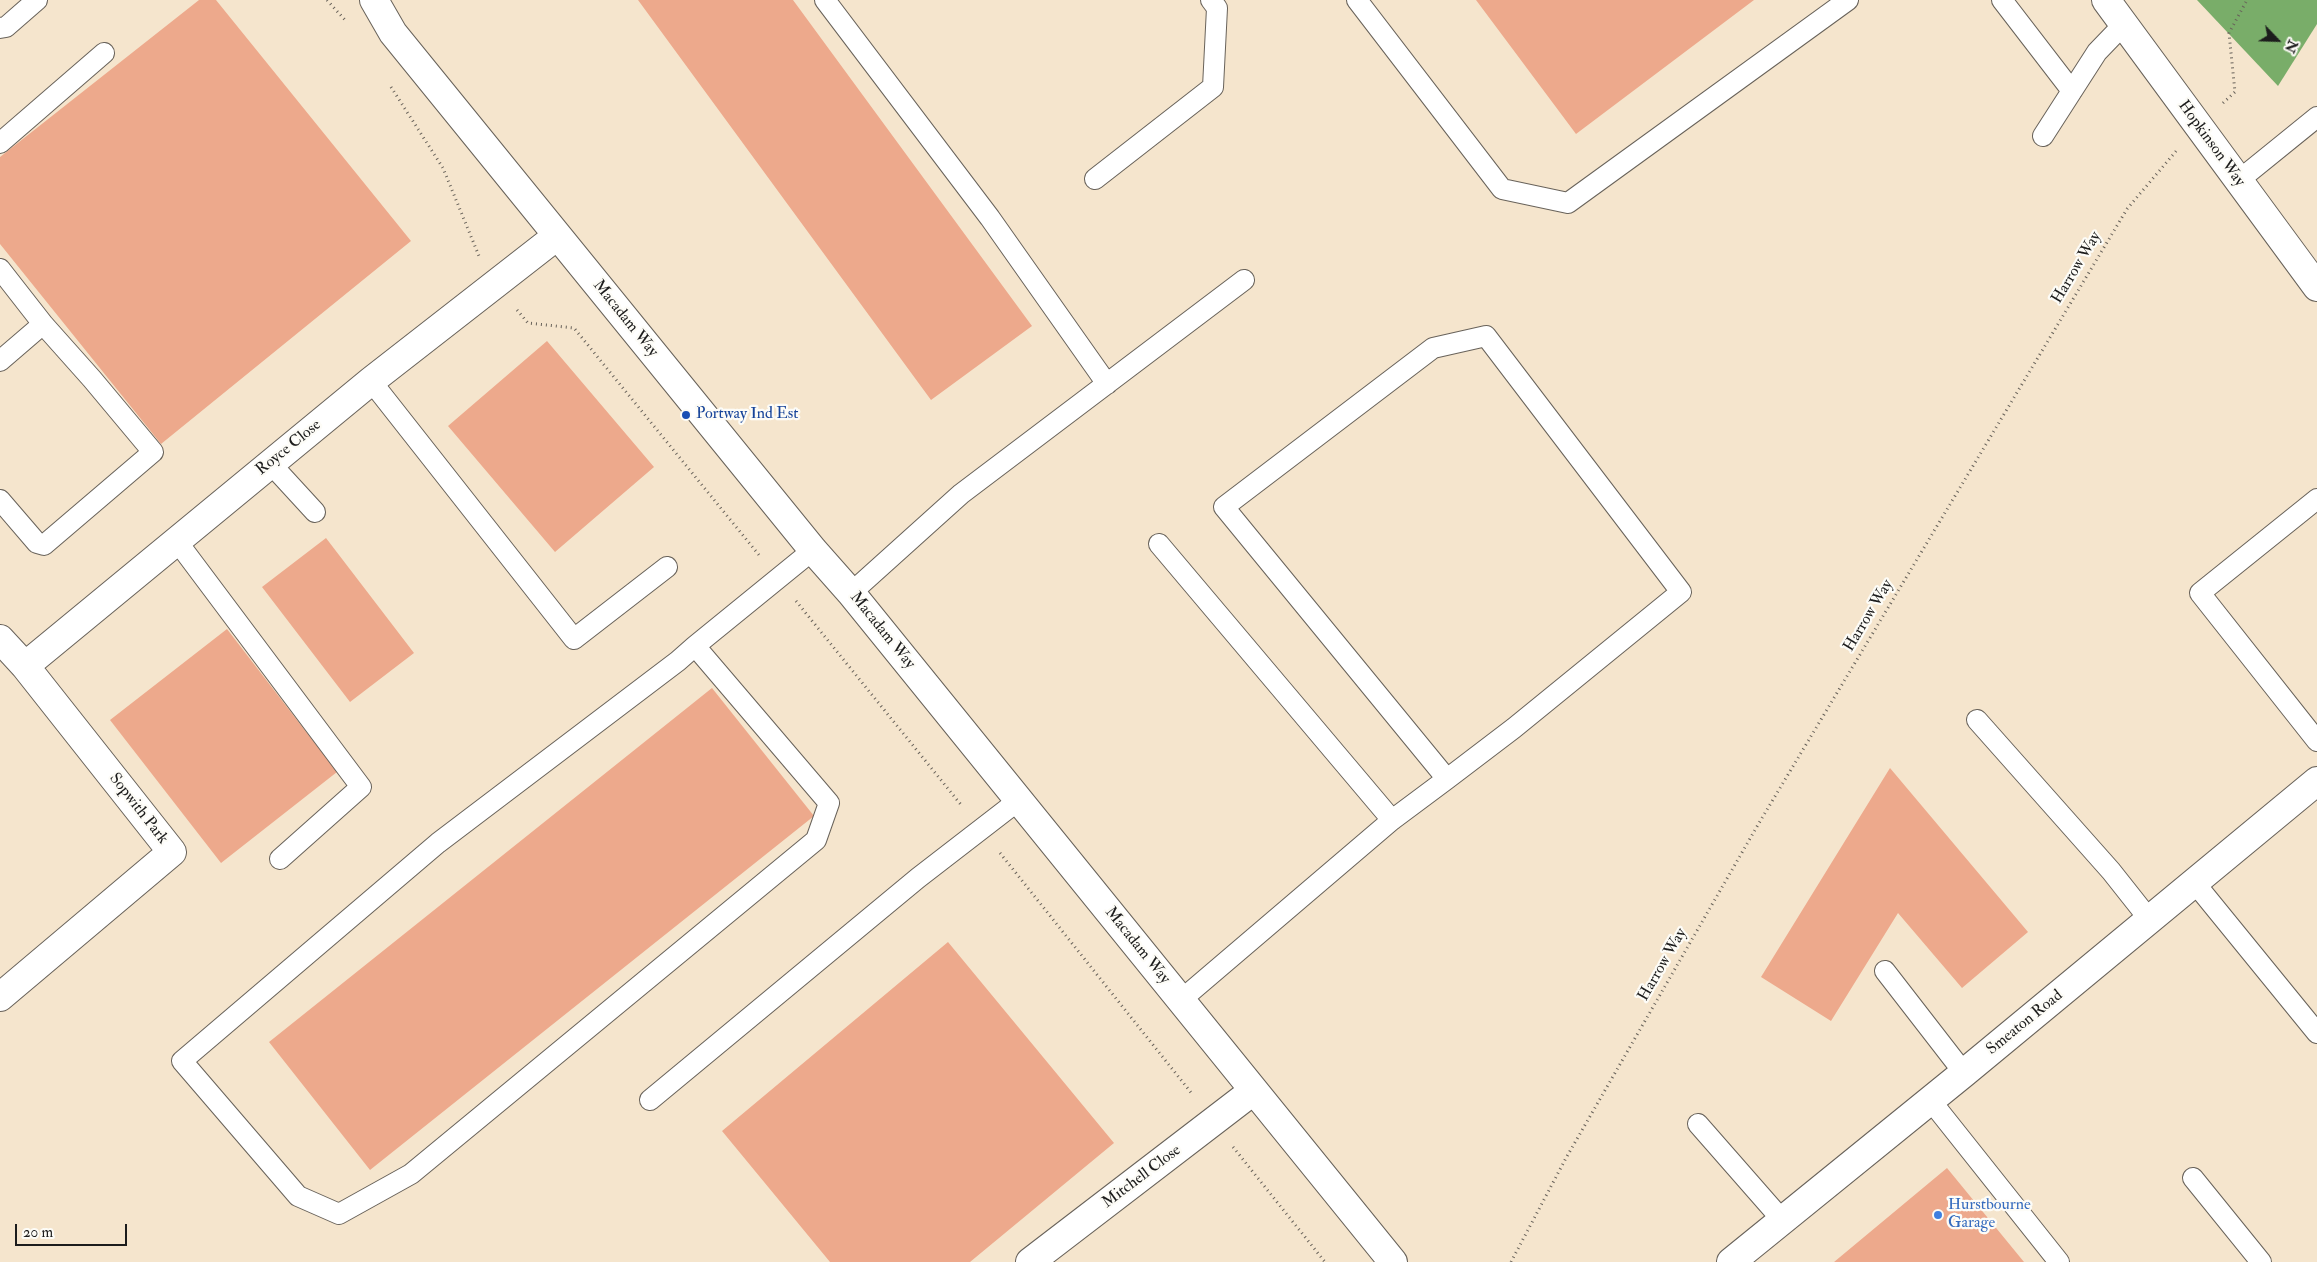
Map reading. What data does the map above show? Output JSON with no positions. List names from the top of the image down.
{
  "streets": {
    "street": [
      "Hopkinson Way",
      "Macadam Way",
      "Royce Close",
      "Sopwith Park",
      "Smeaton Road",
      "Mitchell Close"
    ],
    "path": ["Harrow Way"]
  },
  "crossings": [
    ["Hopkinson Way", "Harrow Way"],
    ["Macadam Way", "Royce Close"],
    ["Macadam Way", "Mitchell Close"],
    ["Royce Close", "Sopwith Park"]
  ],
  "places": ["Portway Ind Est", "Hurstbourne Garage"],
  "scale_bar": "20 m",
  "north": "bottom right"
}
